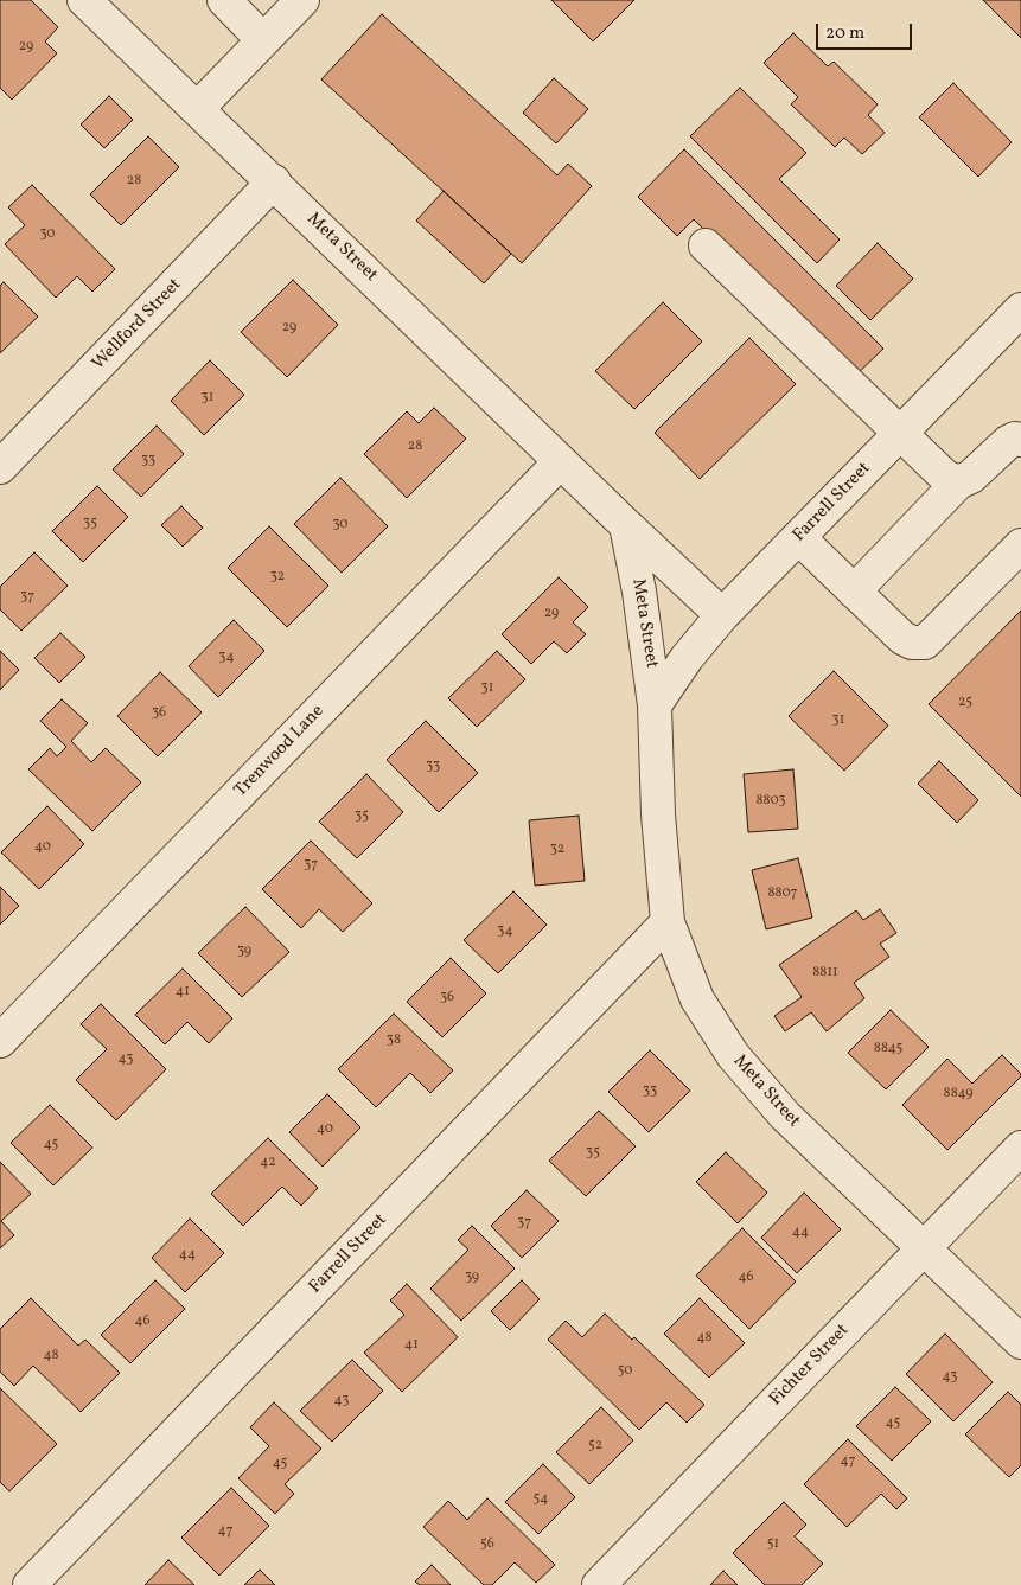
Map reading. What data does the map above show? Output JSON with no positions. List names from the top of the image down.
{
  "streets": {
    "street": [
      "Meta Street",
      "Wellford Street",
      "Farrell Street",
      "Trenwood Lane",
      "Fichter Street"
    ]
  },
  "crossings": [
    ["Meta Street", "Wellford Street"],
    ["Meta Street", "Farrell Street"],
    ["Meta Street", "Trenwood Lane"],
    ["Meta Street", "Fichter Street"]
  ],
  "house_numbers": [
    "29",
    "28",
    "30",
    "29",
    "31",
    "28",
    "33",
    "35",
    "30",
    "32",
    "37",
    "29",
    "34",
    "31",
    "25",
    "36",
    "31",
    "33",
    "8803",
    "35",
    "40",
    "32",
    "37",
    "8807",
    "34",
    "39",
    "8811",
    "41",
    "36",
    "38",
    "8845",
    "43",
    "33",
    "8849",
    "40",
    "45",
    "35",
    "42",
    "37",
    "44",
    "44",
    "39",
    "46",
    "46",
    "48",
    "41",
    "48",
    "50",
    "43",
    "43",
    "45",
    "52",
    "47",
    "45",
    "54",
    "47",
    "56",
    "51"
  ],
  "scale_bar": "20 m"
}
